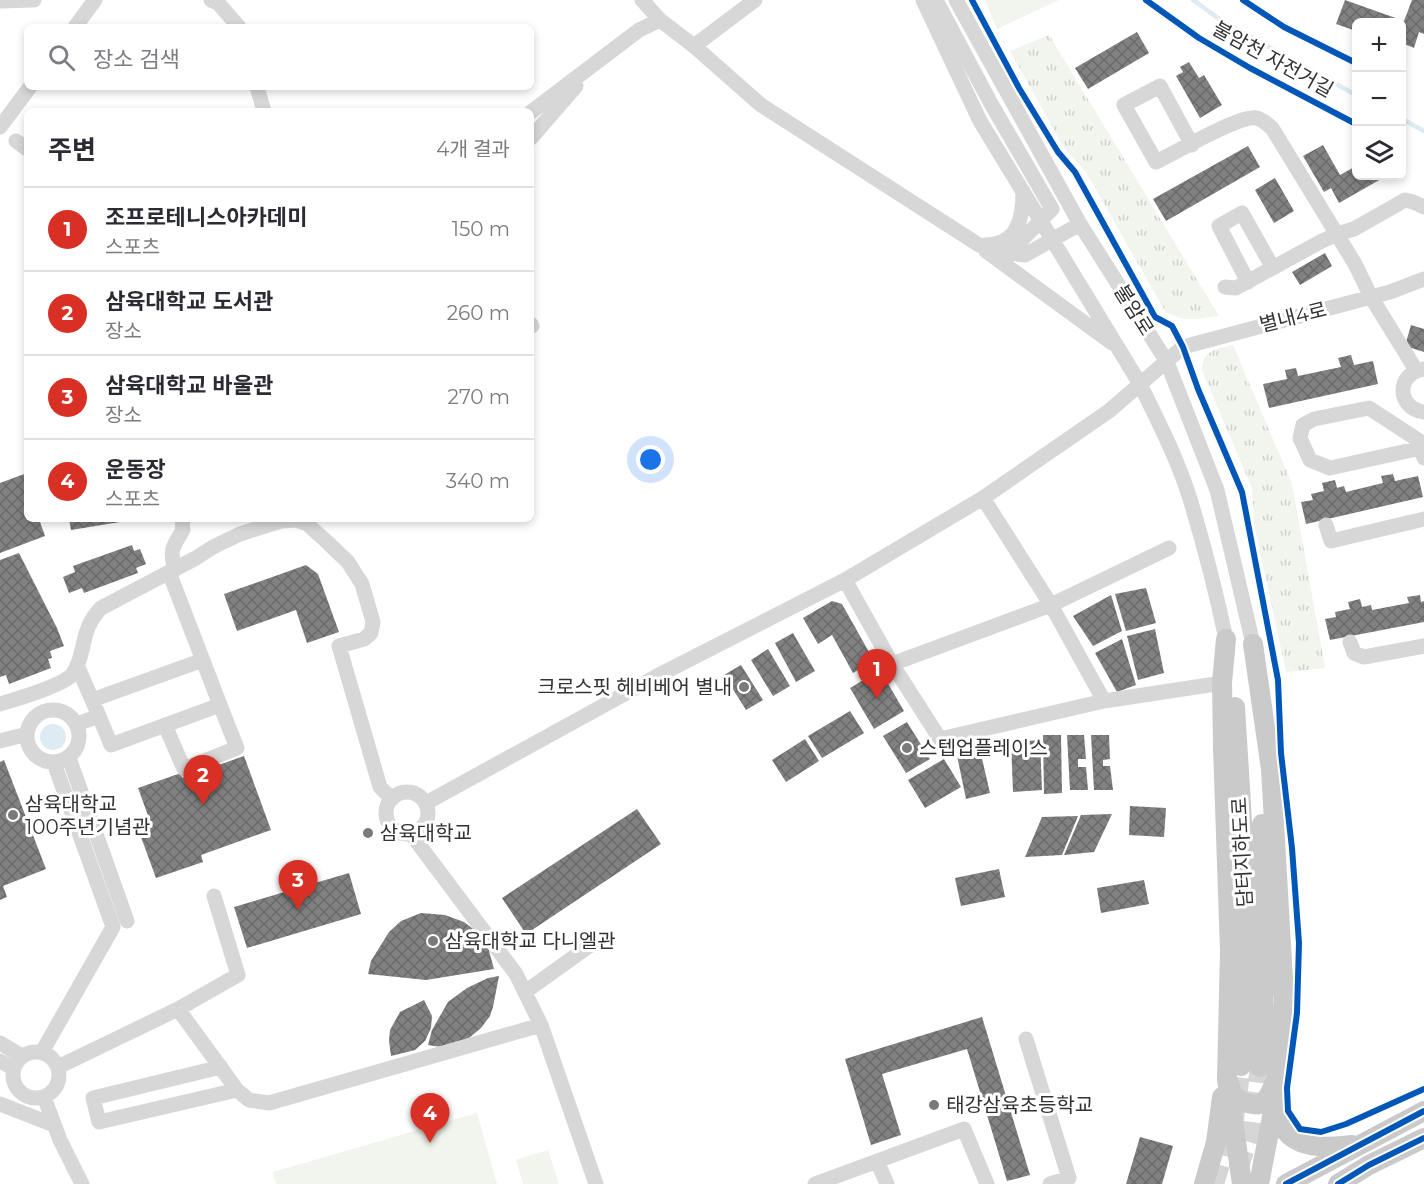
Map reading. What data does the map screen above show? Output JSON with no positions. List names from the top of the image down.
{
  "streets": {
    "main road": ["담터지하도로"],
    "street": ["불암로", "별내4로"],
    "cycle path": ["불암천 자전거길"]
  },
  "crossings": [
    ["불암로", "별내4로"],
    ["불암로", "담터지하도로"]
  ],
  "places": [
    "크로스핏 헤비베어 별내",
    "스텝업플레이스",
    "삼육대학교 100주년기념관",
    "삼육대학교",
    "삼육대학교 다니엘관",
    "태강삼육초등학교"
  ],
  "page": {
    "map_buttons": ["+", "−"],
    "search": "장소 검색",
    "heading": ["주변", "4개 결과"],
    "list": [
      {
        "mark": "1",
        "name": "조프로테니스아카데미",
        "note": "스포츠",
        "value": "150 m"
      },
      {
        "mark": "2",
        "name": "삼육대학교 도서관",
        "note": "장소",
        "value": "260 m"
      },
      {
        "mark": "3",
        "name": "삼육대학교 바울관",
        "note": "장소",
        "value": "270 m"
      },
      {
        "mark": "4",
        "name": "운동장",
        "note": "스포츠",
        "value": "340 m"
      }
    ],
    "pins": [
      "1",
      "2",
      "3",
      "4"
    ]
  }
}
